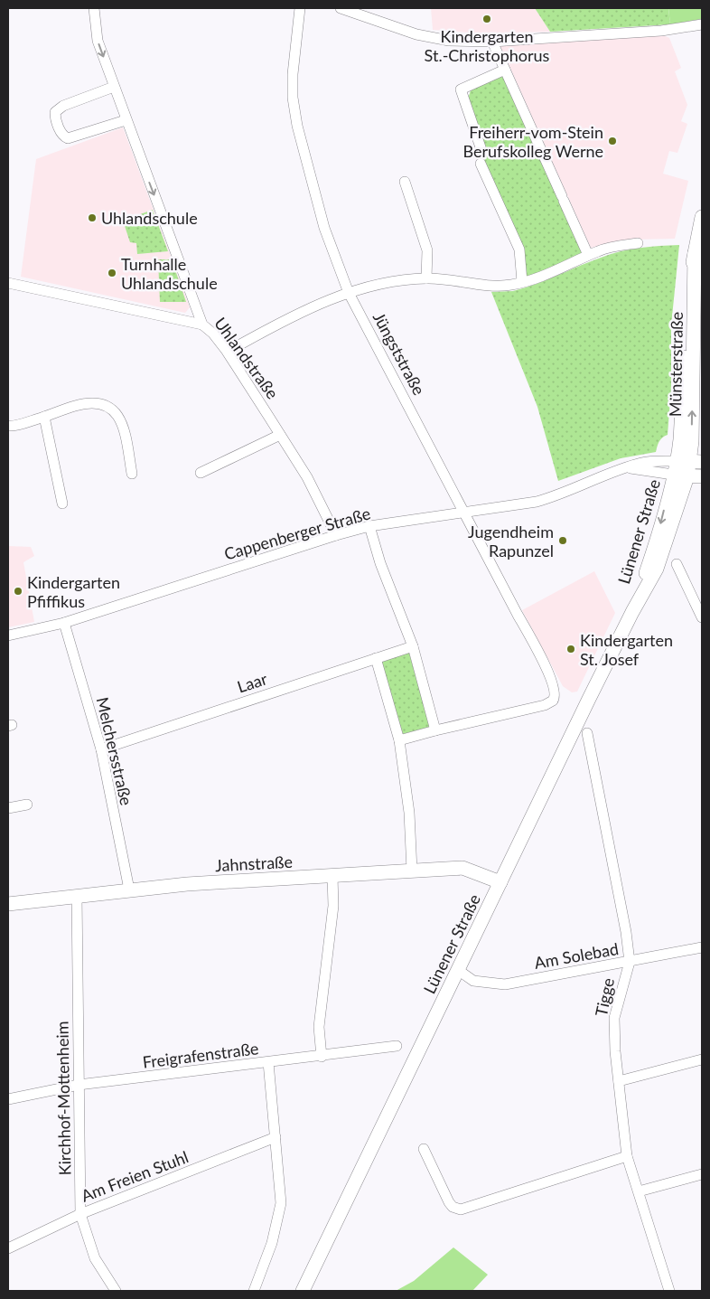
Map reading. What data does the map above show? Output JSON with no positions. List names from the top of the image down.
{
  "streets": {
    "main road": ["Münsterstraße", "Lünener Straße", "Jahnstraße"],
    "street": [
      "Jüngststraße",
      "Uhlandstraße",
      "Cappenberger Straße",
      "Laar",
      "Melchersstraße",
      "Am Solebad",
      "Tigge",
      "Freigrafenstraße",
      "Kirchhof-Mottenheim",
      "Am Freien Stuhl"
    ]
  },
  "crossings": [
    ["Jüngststraße", "Cappenberger Straße"],
    ["Uhlandstraße", "Cappenberger Straße"],
    ["Münsterstraße", "Lünener Straße"],
    ["Münsterstraße", "Cappenberger Straße"],
    ["Lünener Straße", "Cappenberger Straße"],
    ["Lünener Straße", "Jahnstraße"],
    ["Lünener Straße", "Am Solebad"],
    ["Cappenberger Straße", "Melchersstraße"],
    ["Laar", "Melchersstraße"],
    ["Melchersstraße", "Jahnstraße"],
    ["Jahnstraße", "Kirchhof-Mottenheim"],
    ["Am Solebad", "Tigge"],
    ["Freigrafenstraße", "Kirchhof-Mottenheim"],
    ["Kirchhof-Mottenheim", "Am Freien Stuhl"]
  ],
  "one_way": ["Uhlandstraße"],
  "places": [
    "Kindergarten St.-Christophorus",
    "Freiherr-vom-Stein Berufskolleg Werne",
    "Uhlandschule",
    "Turnhalle Uhlandschule",
    "Jugendheim Rapunzel",
    "Kindergarten Pfiffikus",
    "Kindergarten St. Josef"
  ]
}
